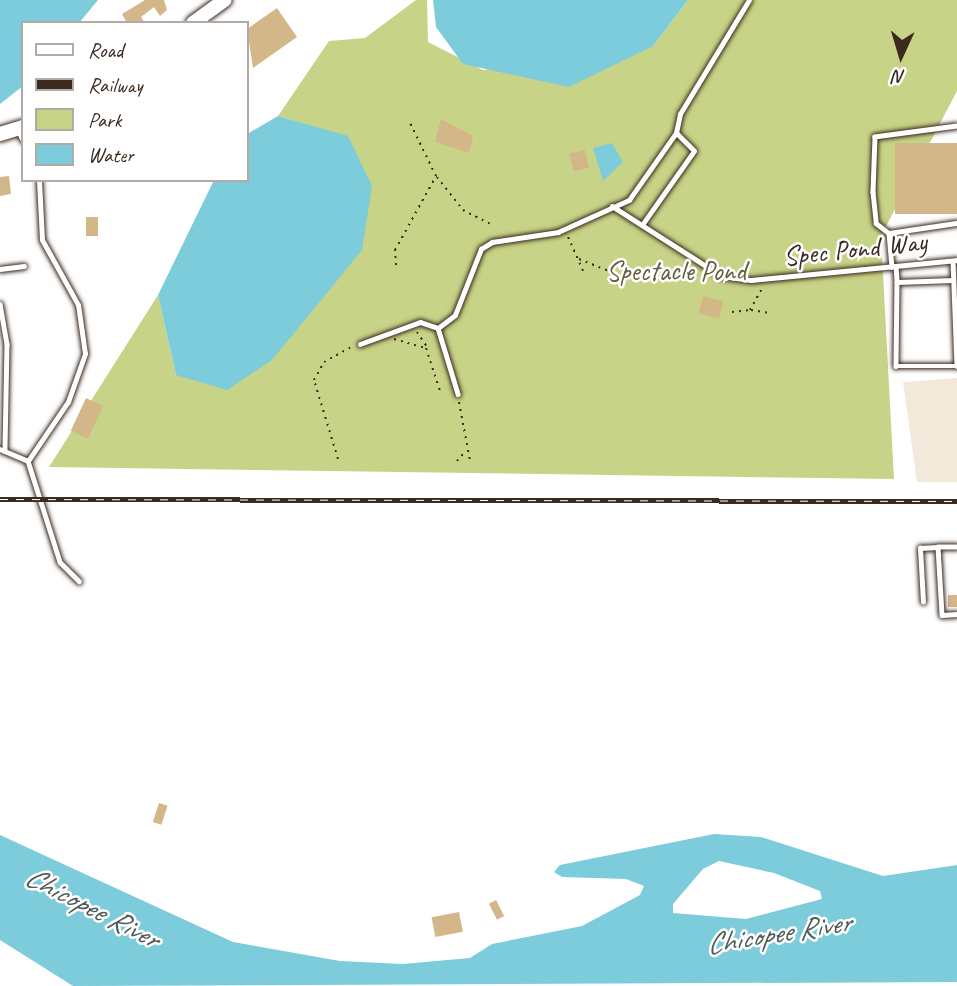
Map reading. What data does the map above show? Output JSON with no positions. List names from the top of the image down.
{
  "streets": {
    "lane": ["Spec Pond Way"]
  },
  "water": ["Chicopee River"],
  "parks": ["Spectacle Pond"],
  "legend": [
    "Road",
    "Railway",
    "Park",
    "Water"
  ],
  "north": "bottom"
}
